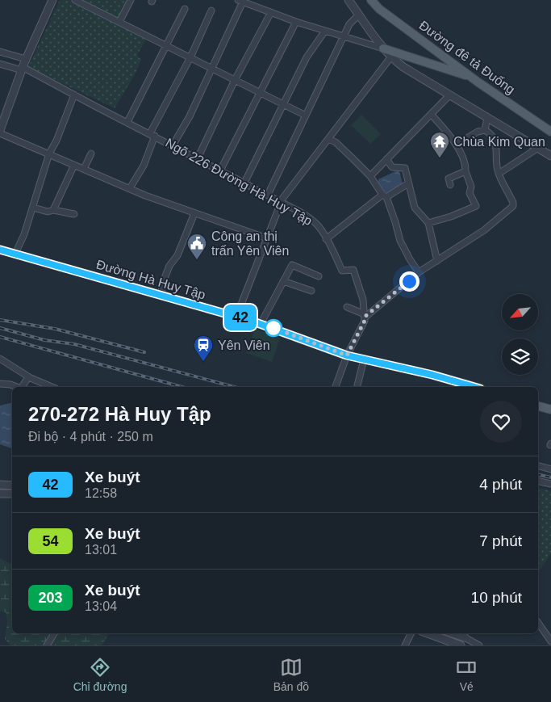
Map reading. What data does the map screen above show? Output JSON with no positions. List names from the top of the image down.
{
  "streets": {
    "main road": ["Đường đê tả Đuống", "Đường Hà Huy Tập"],
    "street": ["Ngõ 226 Đường Hà Huy Tập"]
  },
  "places": {
    "temple": ["Chùa Kim Quan"],
    "public building": ["Công an thị trấn Yên Viên"],
    "station": ["Yên Viên"]
  },
  "lines": ["bus line 42"],
  "north": "bottom left",
  "page": {
    "on_map": "42",
    "heading": ["270-272 Hà Huy Tập", "Đi bộ · 4 phút · 250 m"],
    "list": [
      {
        "mark": "42",
        "name": "Xe buýt",
        "note": "12:58",
        "value": "4 phút"
      },
      {
        "mark": "54",
        "name": "Xe buýt",
        "note": "13:01",
        "value": "7 phút"
      },
      {
        "mark": "203",
        "name": "Xe buýt",
        "note": "13:04",
        "value": "10 phút"
      }
    ],
    "tabs": ["Chỉ đường", "Bản đồ", "Vé"]
  }
}
